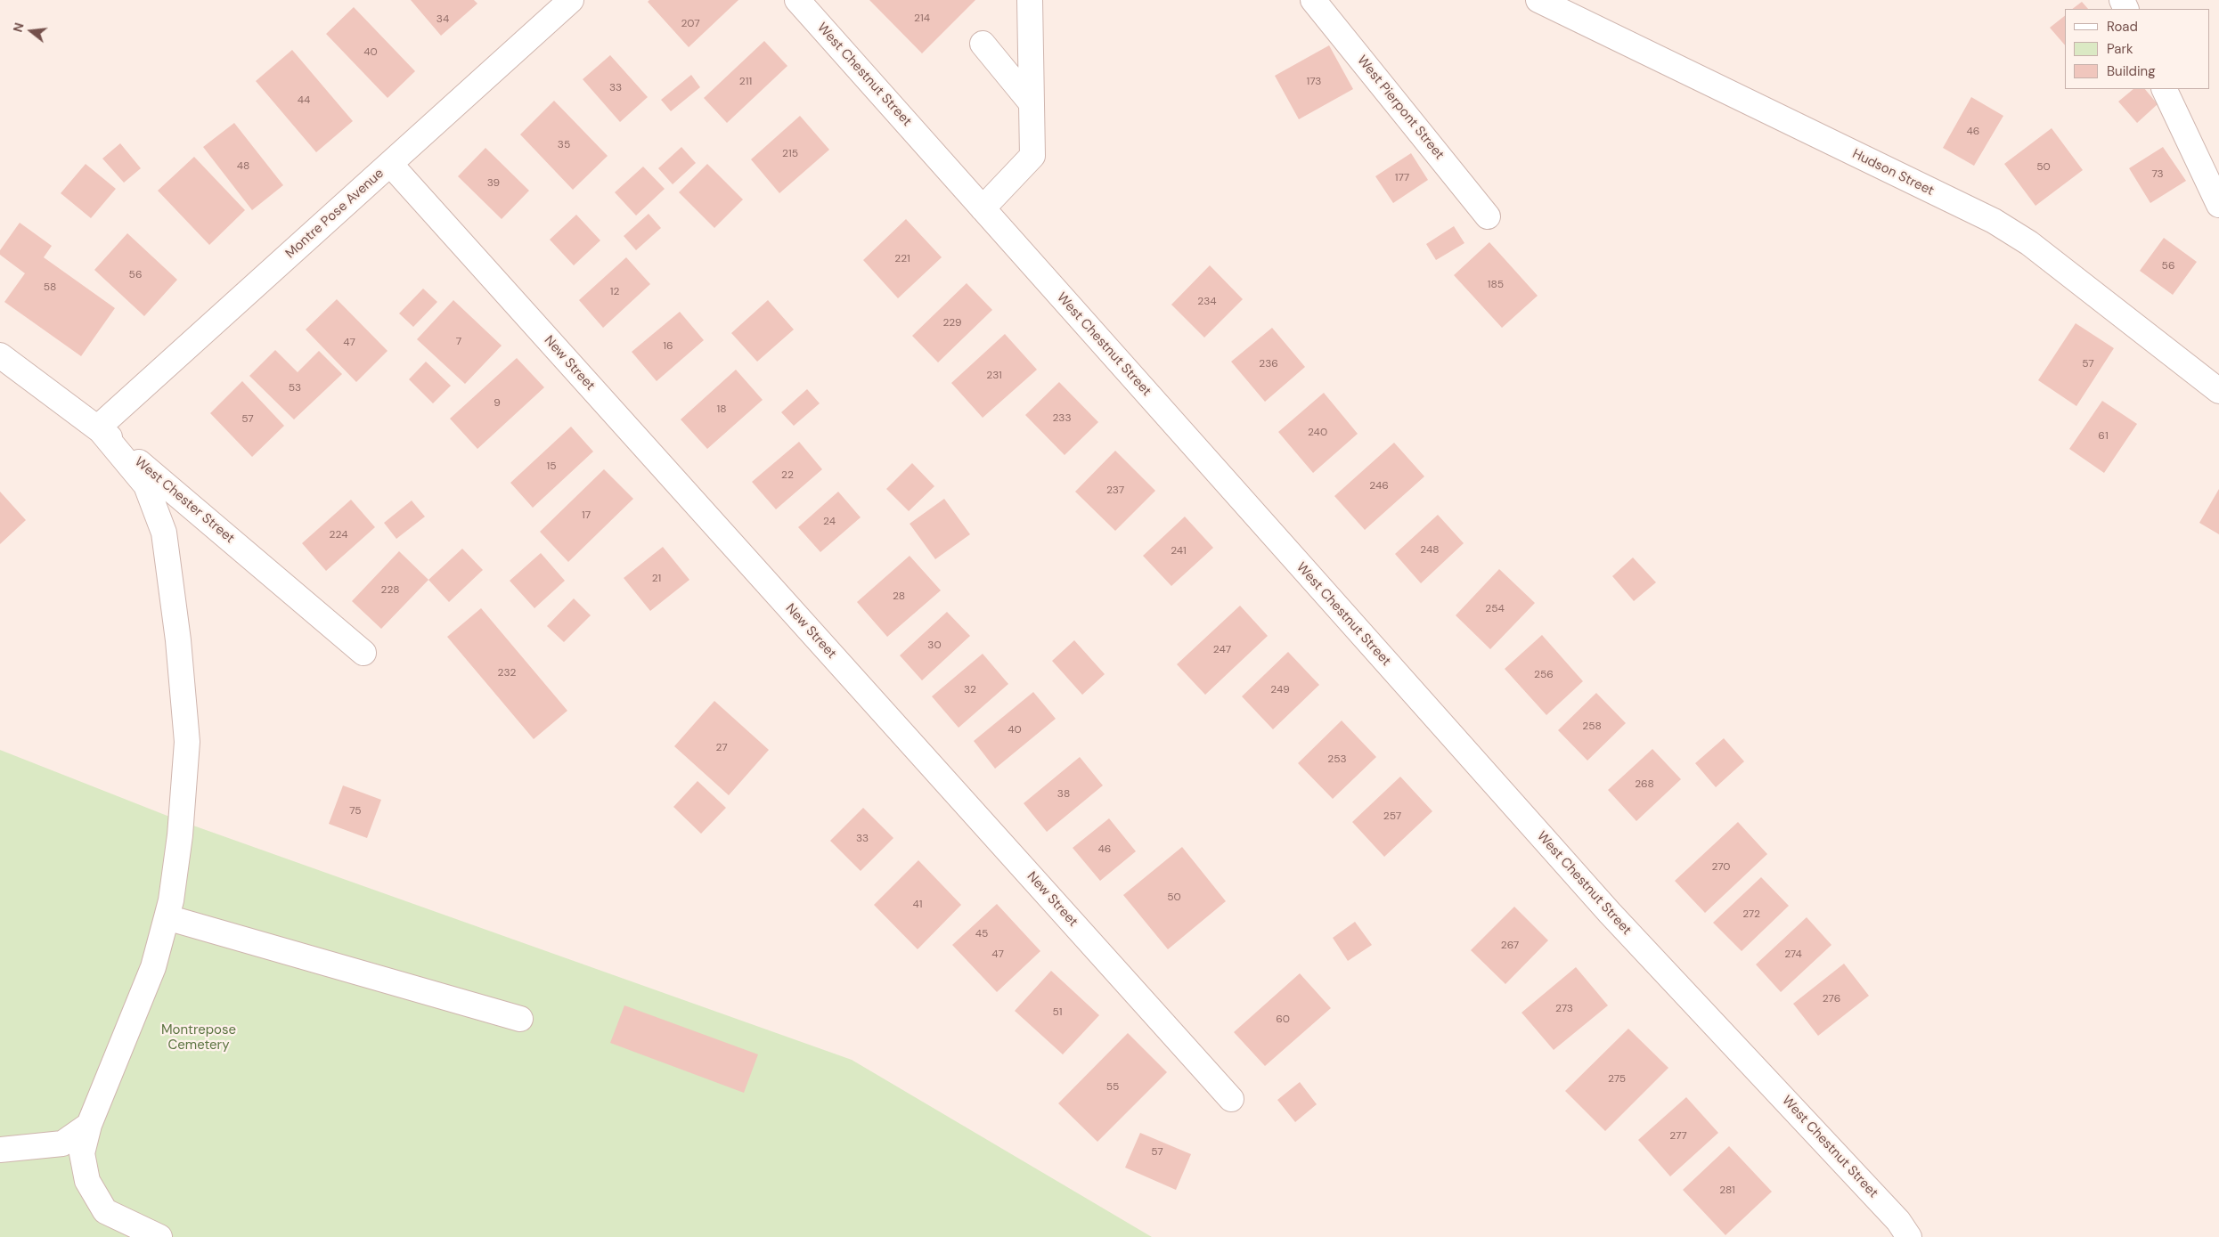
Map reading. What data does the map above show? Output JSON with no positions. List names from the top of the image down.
{
  "streets": {
    "street": [
      "West Chestnut Street",
      "West Pierpont Street",
      "Hudson Street",
      "Montre Pose Avenue",
      "New Street",
      "West Chester Street"
    ]
  },
  "crossings": [
    ["Montre Pose Avenue", "New Street"],
    ["Montre Pose Avenue", "West Chester Street"]
  ],
  "parks": ["Montrepose Cemetery"],
  "house_numbers": [
    "214",
    "34",
    "207",
    "40",
    "211",
    "173",
    "33",
    "44",
    "46",
    "35",
    "215",
    "48",
    "50",
    "73",
    "177",
    "39",
    "221",
    "56",
    "56",
    "185",
    "58",
    "12",
    "234",
    "229",
    "7",
    "47",
    "16",
    "236",
    "57",
    "231",
    "53",
    "9",
    "18",
    "233",
    "57",
    "240",
    "61",
    "15",
    "22",
    "246",
    "237",
    "17",
    "24",
    "224",
    "248",
    "241",
    "21",
    "228",
    "28",
    "254",
    "30",
    "247",
    "232",
    "256",
    "32",
    "249",
    "258",
    "40",
    "27",
    "253",
    "268",
    "38",
    "75",
    "257",
    "33",
    "46",
    "270",
    "50",
    "41",
    "272",
    "45",
    "267",
    "47",
    "274",
    "276",
    "273",
    "51",
    "60",
    "275",
    "55",
    "277",
    "57",
    "281"
  ],
  "legend": ["Road", "Park", "Building"],
  "north": "left"
}
